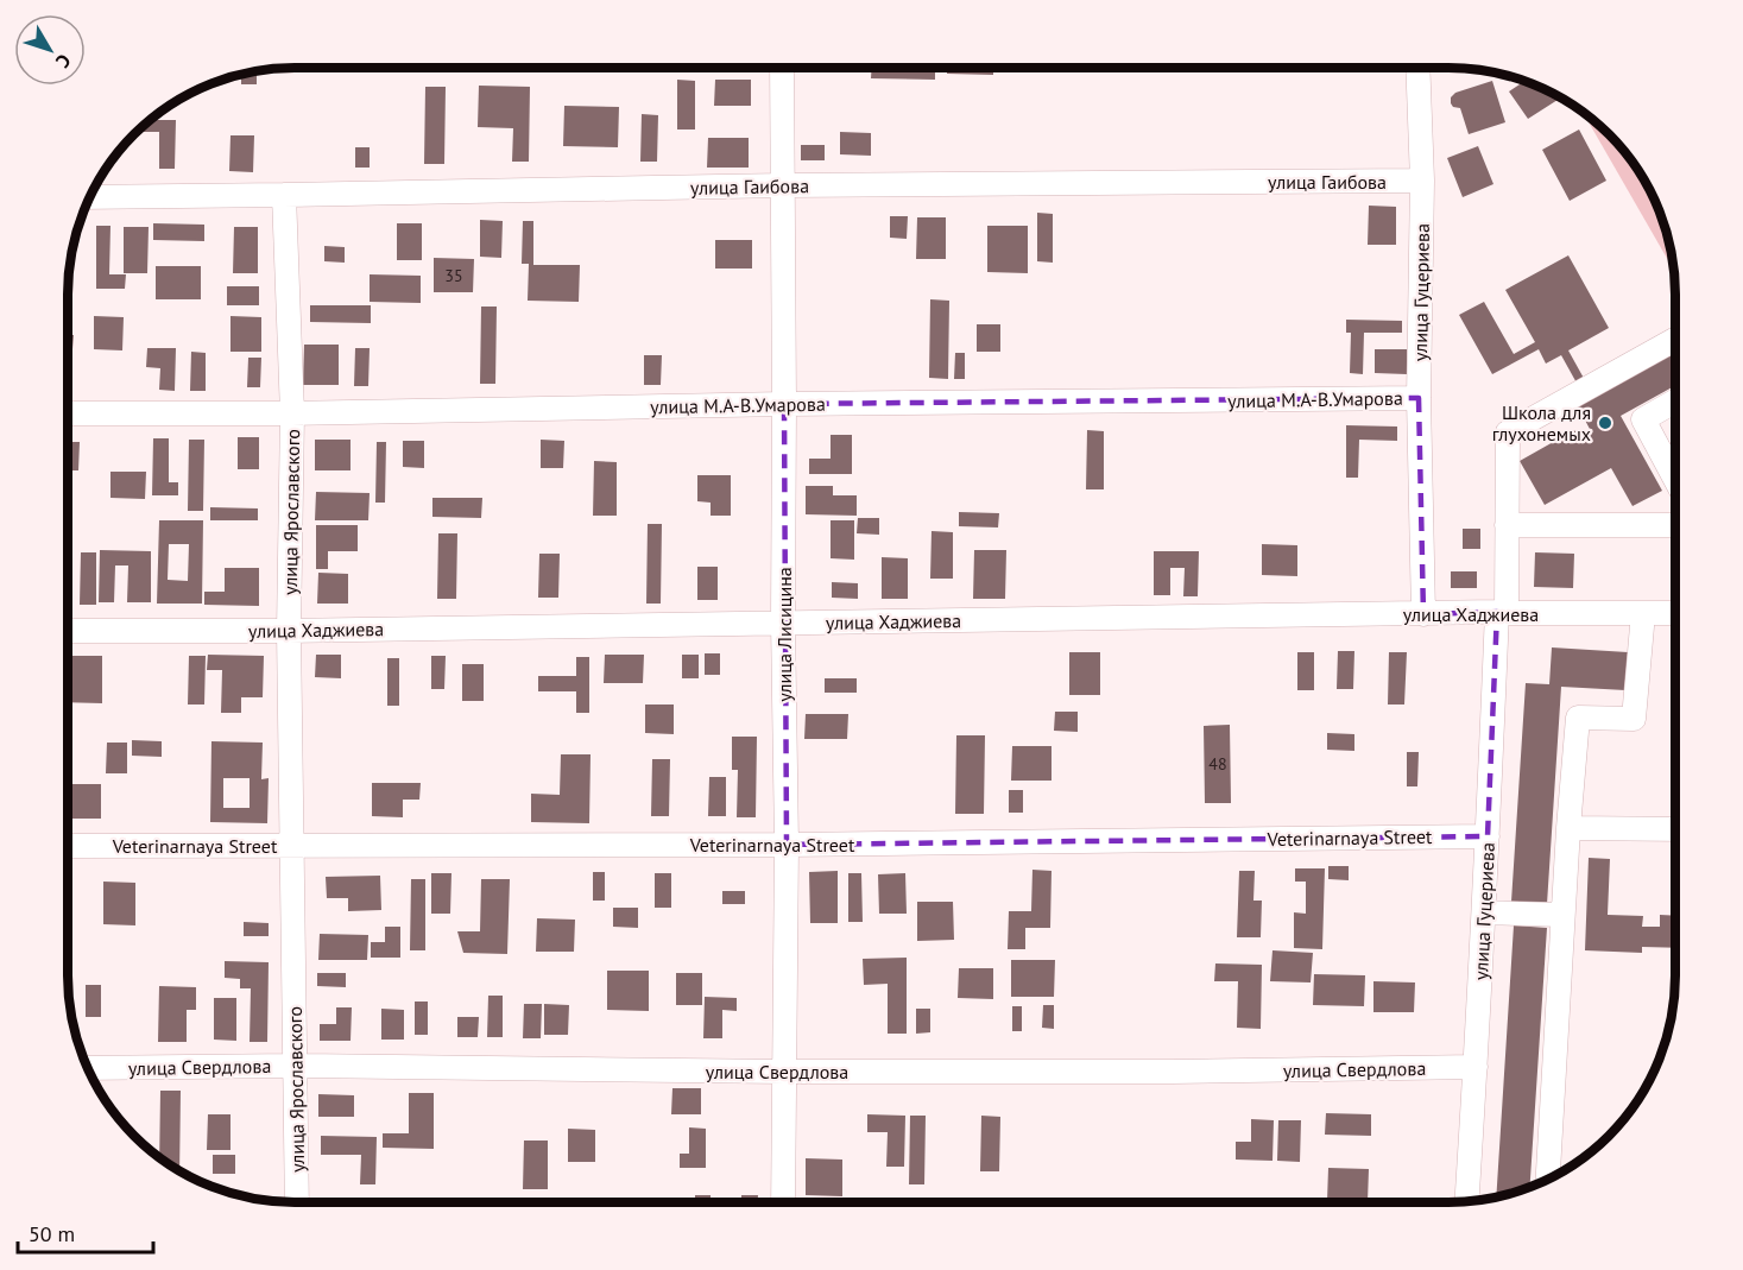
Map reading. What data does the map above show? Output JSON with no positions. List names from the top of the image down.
{
  "streets": {
    "street": [
      "улица Гаибова",
      "улица Гуцериева",
      "улица М.А-В.Умарова",
      "улица Ярославского",
      "улица Хаджиева",
      "улица Лисицина",
      "Veterinarnaya Street",
      "улица Свердлова"
    ]
  },
  "crossings": [
    ["улица Гаибова", "улица Гуцериева"],
    ["улица Гаибова", "улица Ярославского"],
    ["улица Гаибова", "улица Лисицина"],
    ["улица Гуцериева", "улица М.А-В.Умарова"],
    ["улица Гуцериева", "улица Хаджиева"],
    ["улица Гуцериева", "Veterinarnaya Street"],
    ["улица Гуцериева", "улица Свердлова"],
    ["улица М.А-В.Умарова", "улица Ярославского"],
    ["улица М.А-В.Умарова", "улица Лисицина"],
    ["улица Ярославского", "улица Хаджиева"],
    ["улица Ярославского", "Veterinarnaya Street"],
    ["улица Ярославского", "улица Свердлова"],
    ["улица Хаджиева", "улица Лисицина"],
    ["улица Лисицина", "Veterinarnaya Street"],
    ["улица Лисицина", "улица Свердлова"]
  ],
  "places": ["Школа для глухонемых"],
  "house_numbers": ["35", "48"],
  "scale_bar": "50 m",
  "north": "bottom right"
}
